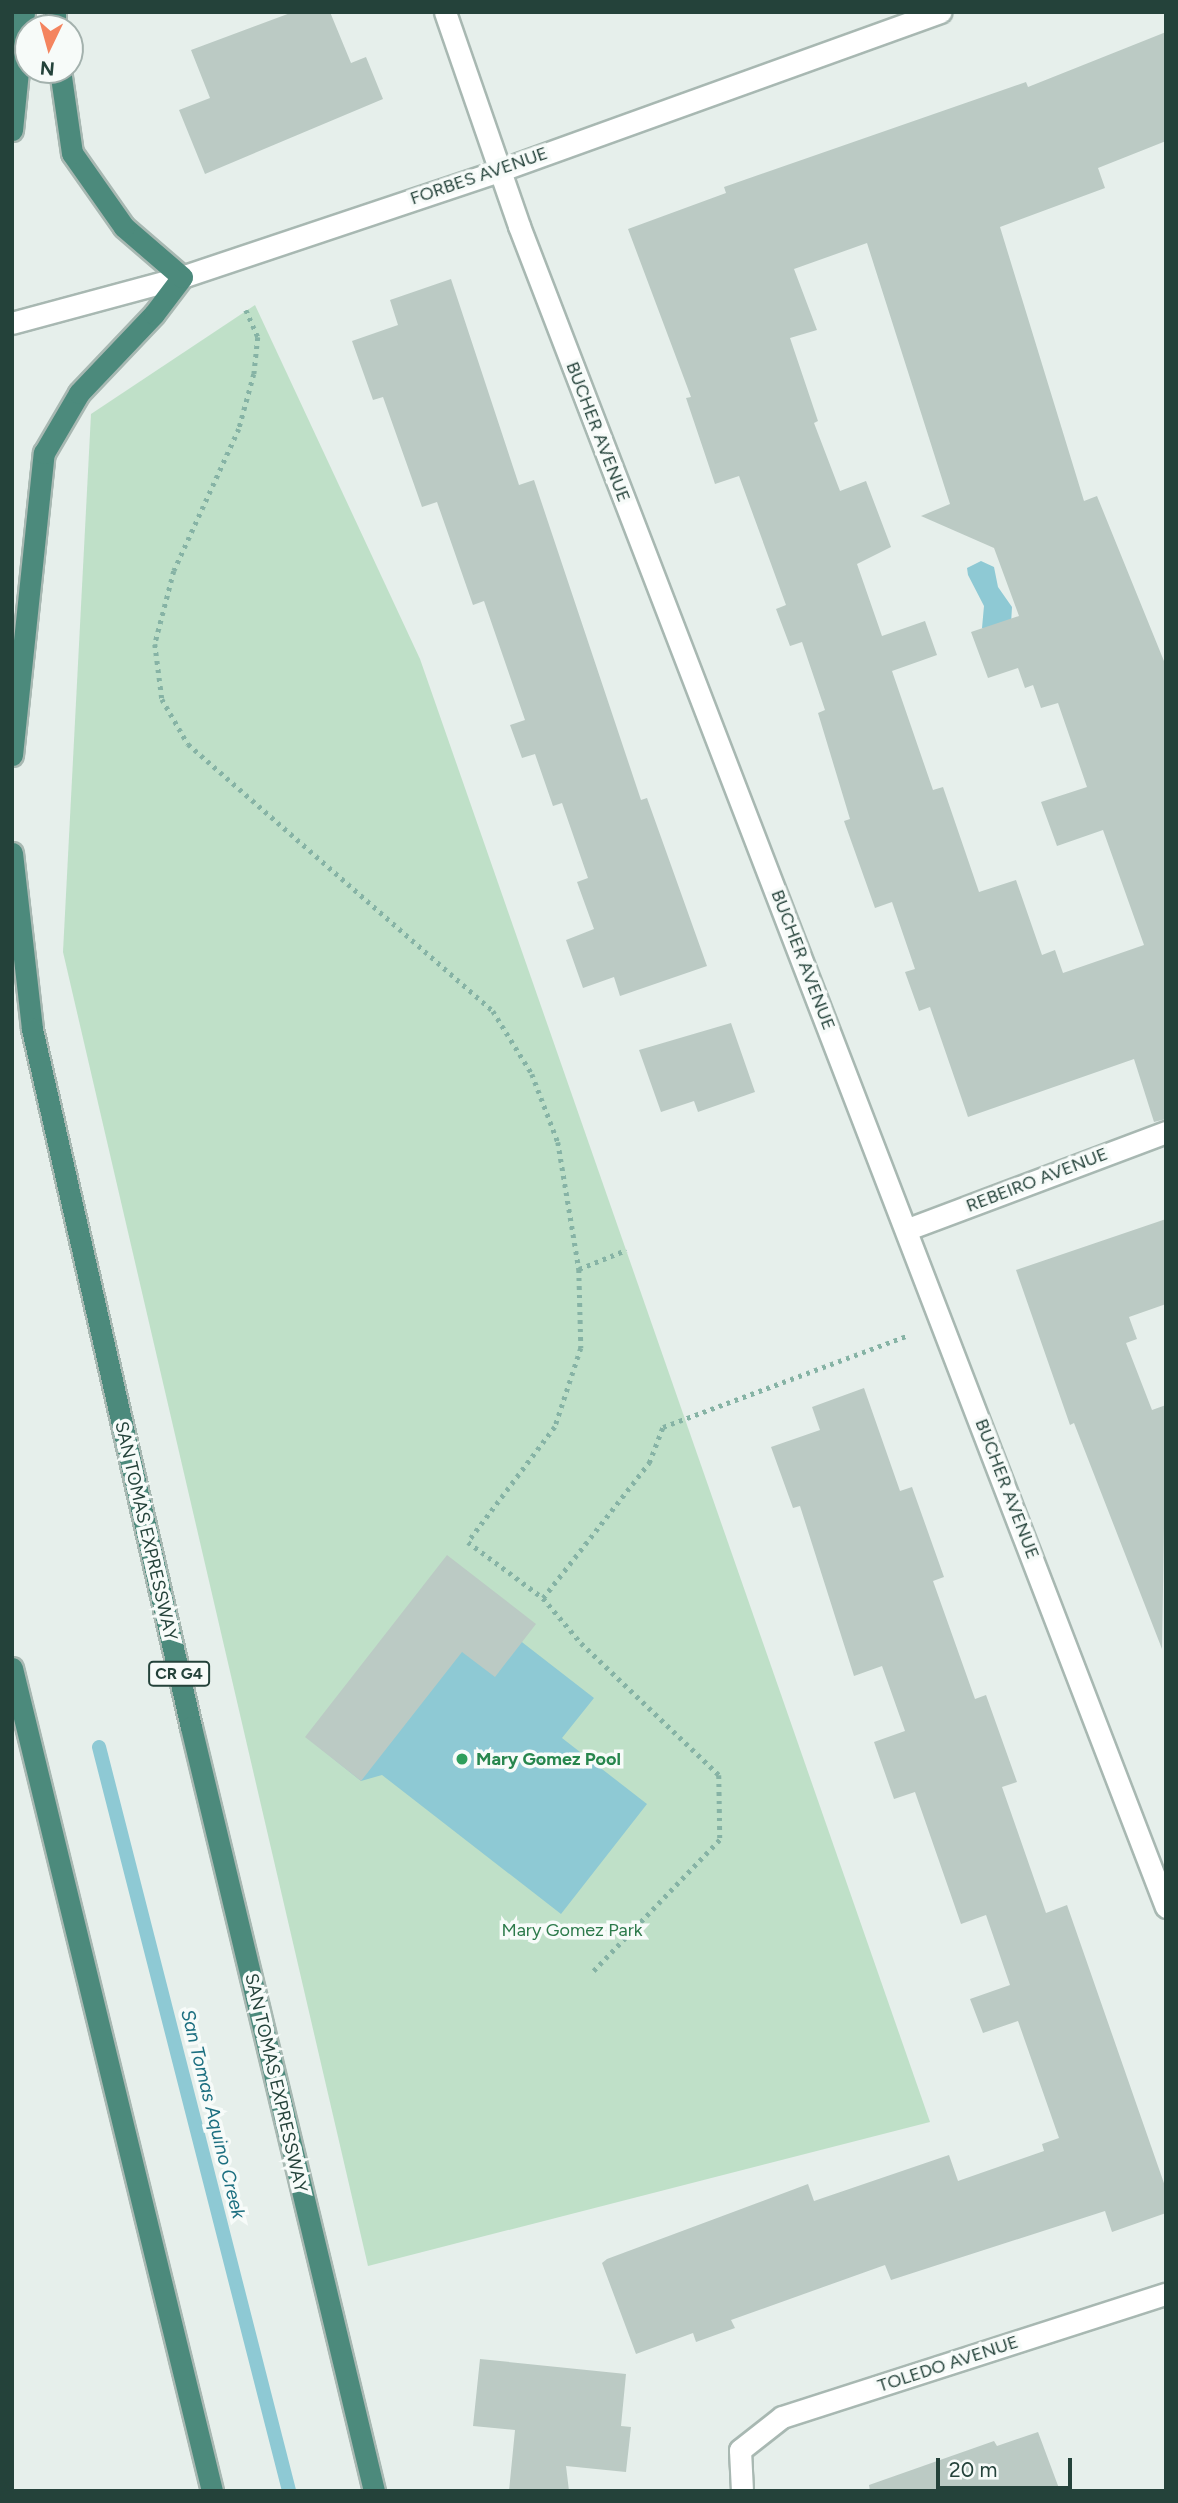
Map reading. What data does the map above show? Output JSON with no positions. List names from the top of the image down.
{
  "streets": {
    "highway": ["SAN TOMAS EXPRESSWAY", "CR G4"],
    "street": [
      "FORBES AVENUE",
      "BUCHER AVENUE",
      "REBEIRO AVENUE",
      "TOLEDO AVENUE"
    ]
  },
  "crossings": [
    ["FORBES AVENUE", "BUCHER AVENUE"],
    ["BUCHER AVENUE", "REBEIRO AVENUE"]
  ],
  "water": ["San Tomas Aquino Creek"],
  "parks": ["Mary Gomez Park"],
  "places": ["Mary Gomez Pool"],
  "scale_bar": "20 m",
  "north": "bottom"
}
